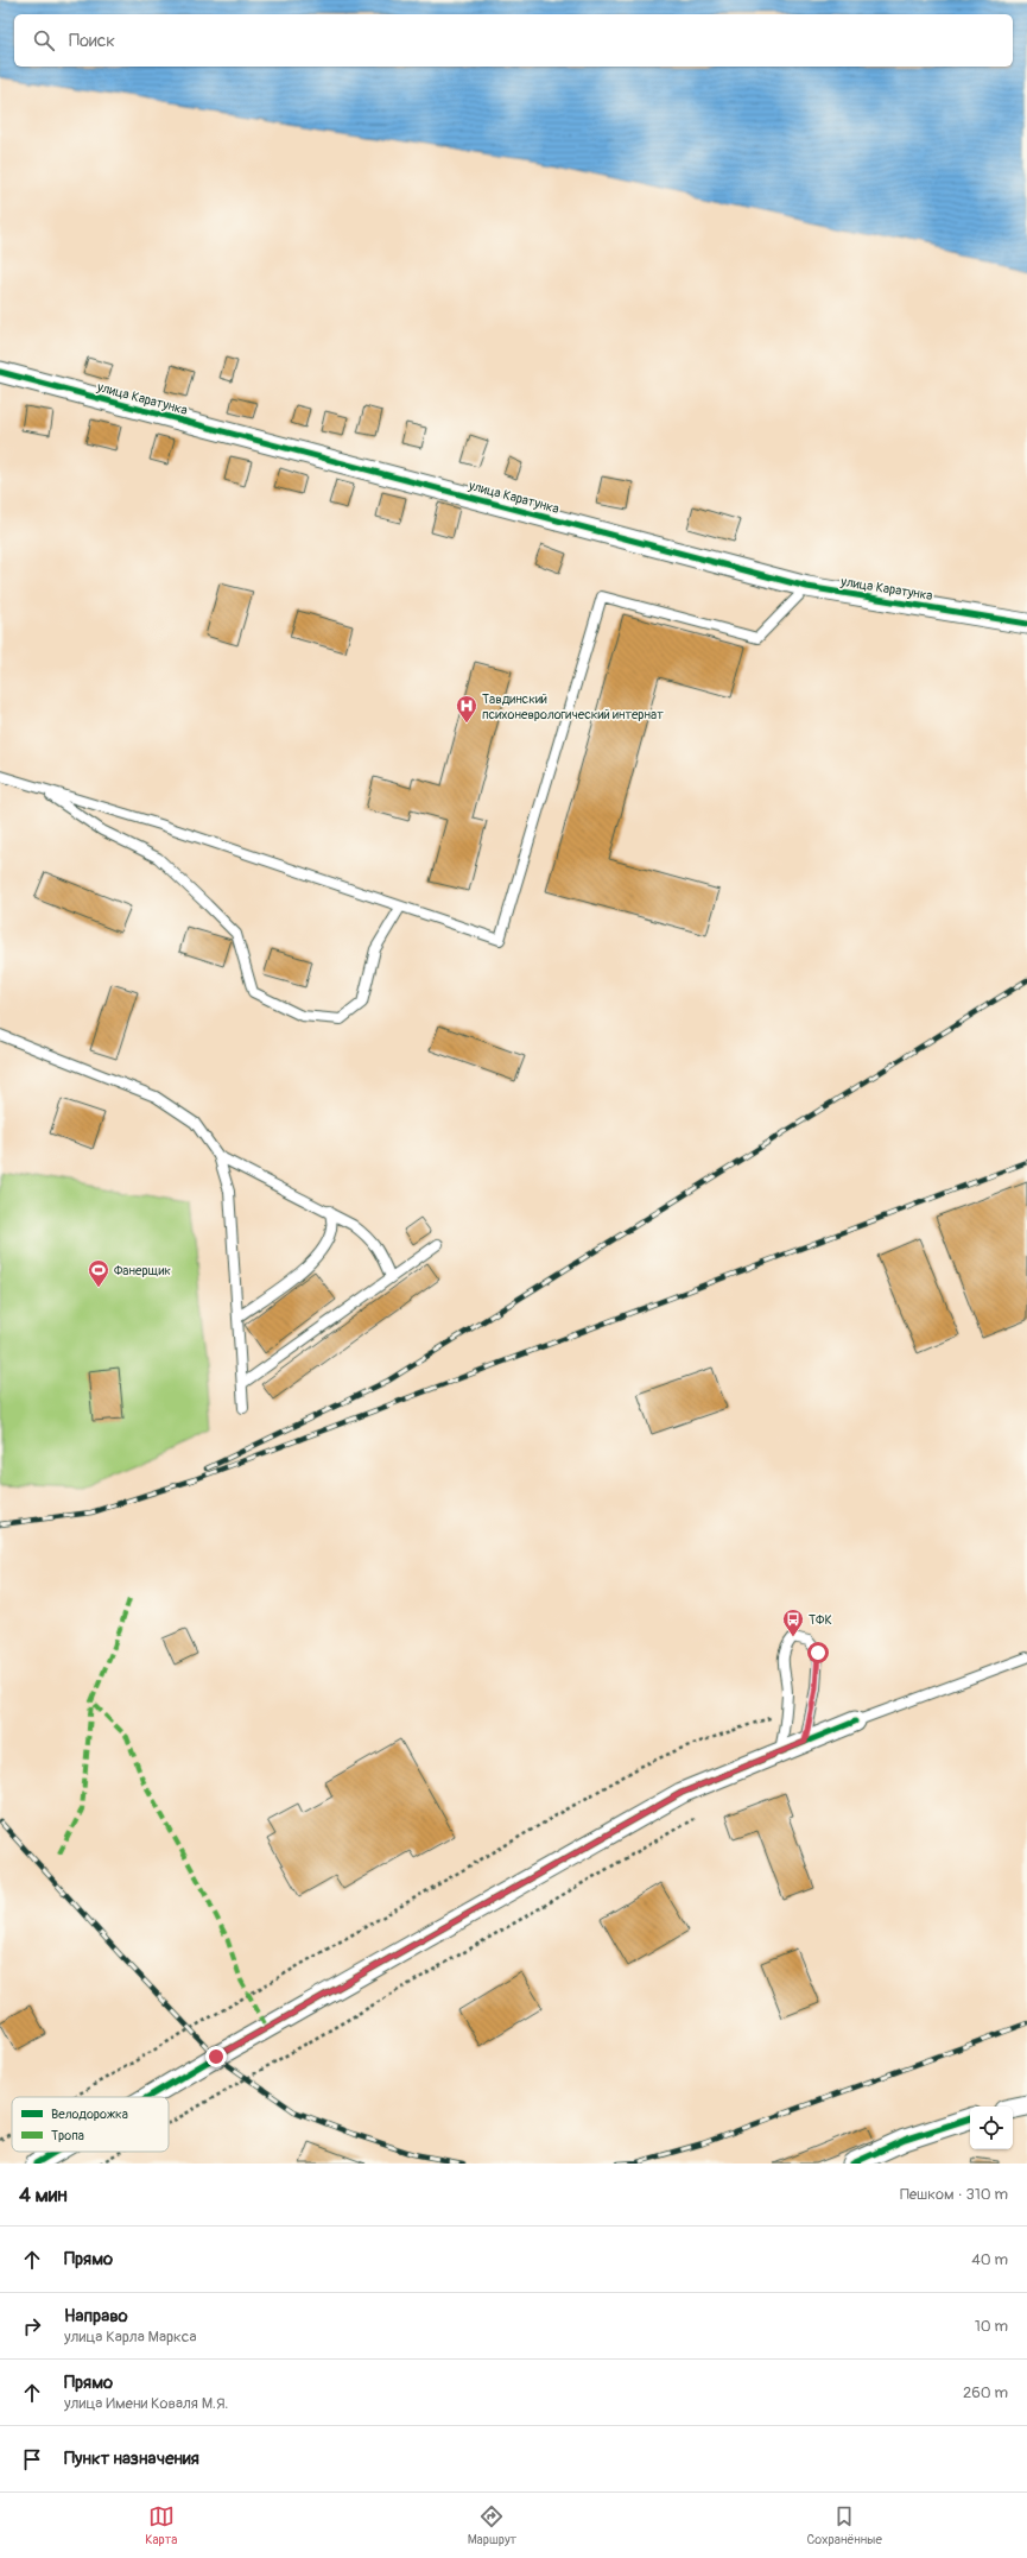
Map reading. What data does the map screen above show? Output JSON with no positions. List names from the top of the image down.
{
  "streets": {
    "street": ["улица Каратунка"]
  },
  "places": {
    "hospital": ["Тавдинский психоневрологический интернат"],
    "sports": ["Фанерщик"],
    "bus stop": ["ТФК"]
  },
  "legend": ["Велодорожка", "Тропа"],
  "page": {
    "search": "Поиск",
    "heading": ["4 мин", "Пешком · 310 m"],
    "list": [
      ["Прямо", "40 m"],
      ["Направо", "улица Карла Маркса", "10 m"],
      ["Прямо", "улица Имени Коваля М.Я.", "260 m"],
      "Пункт назначения"
    ],
    "nav": ["Карта", "Маршрут", "Сохранённые"]
  }
}
